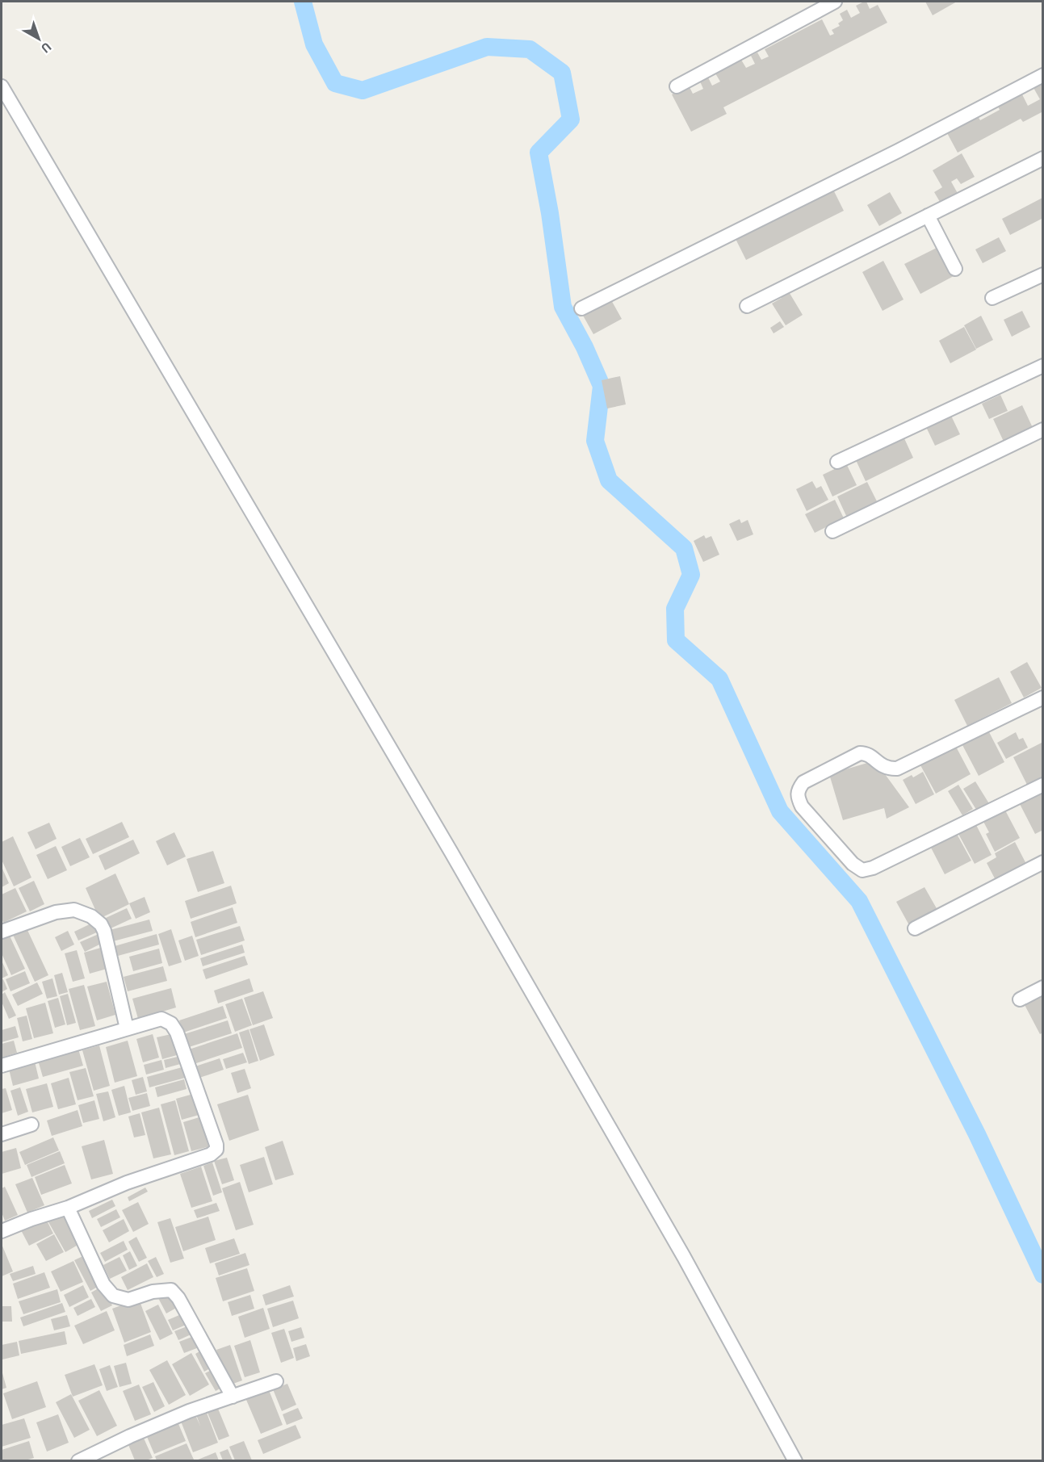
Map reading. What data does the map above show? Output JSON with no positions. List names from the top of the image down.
{
  "north": "bottom right"
}
